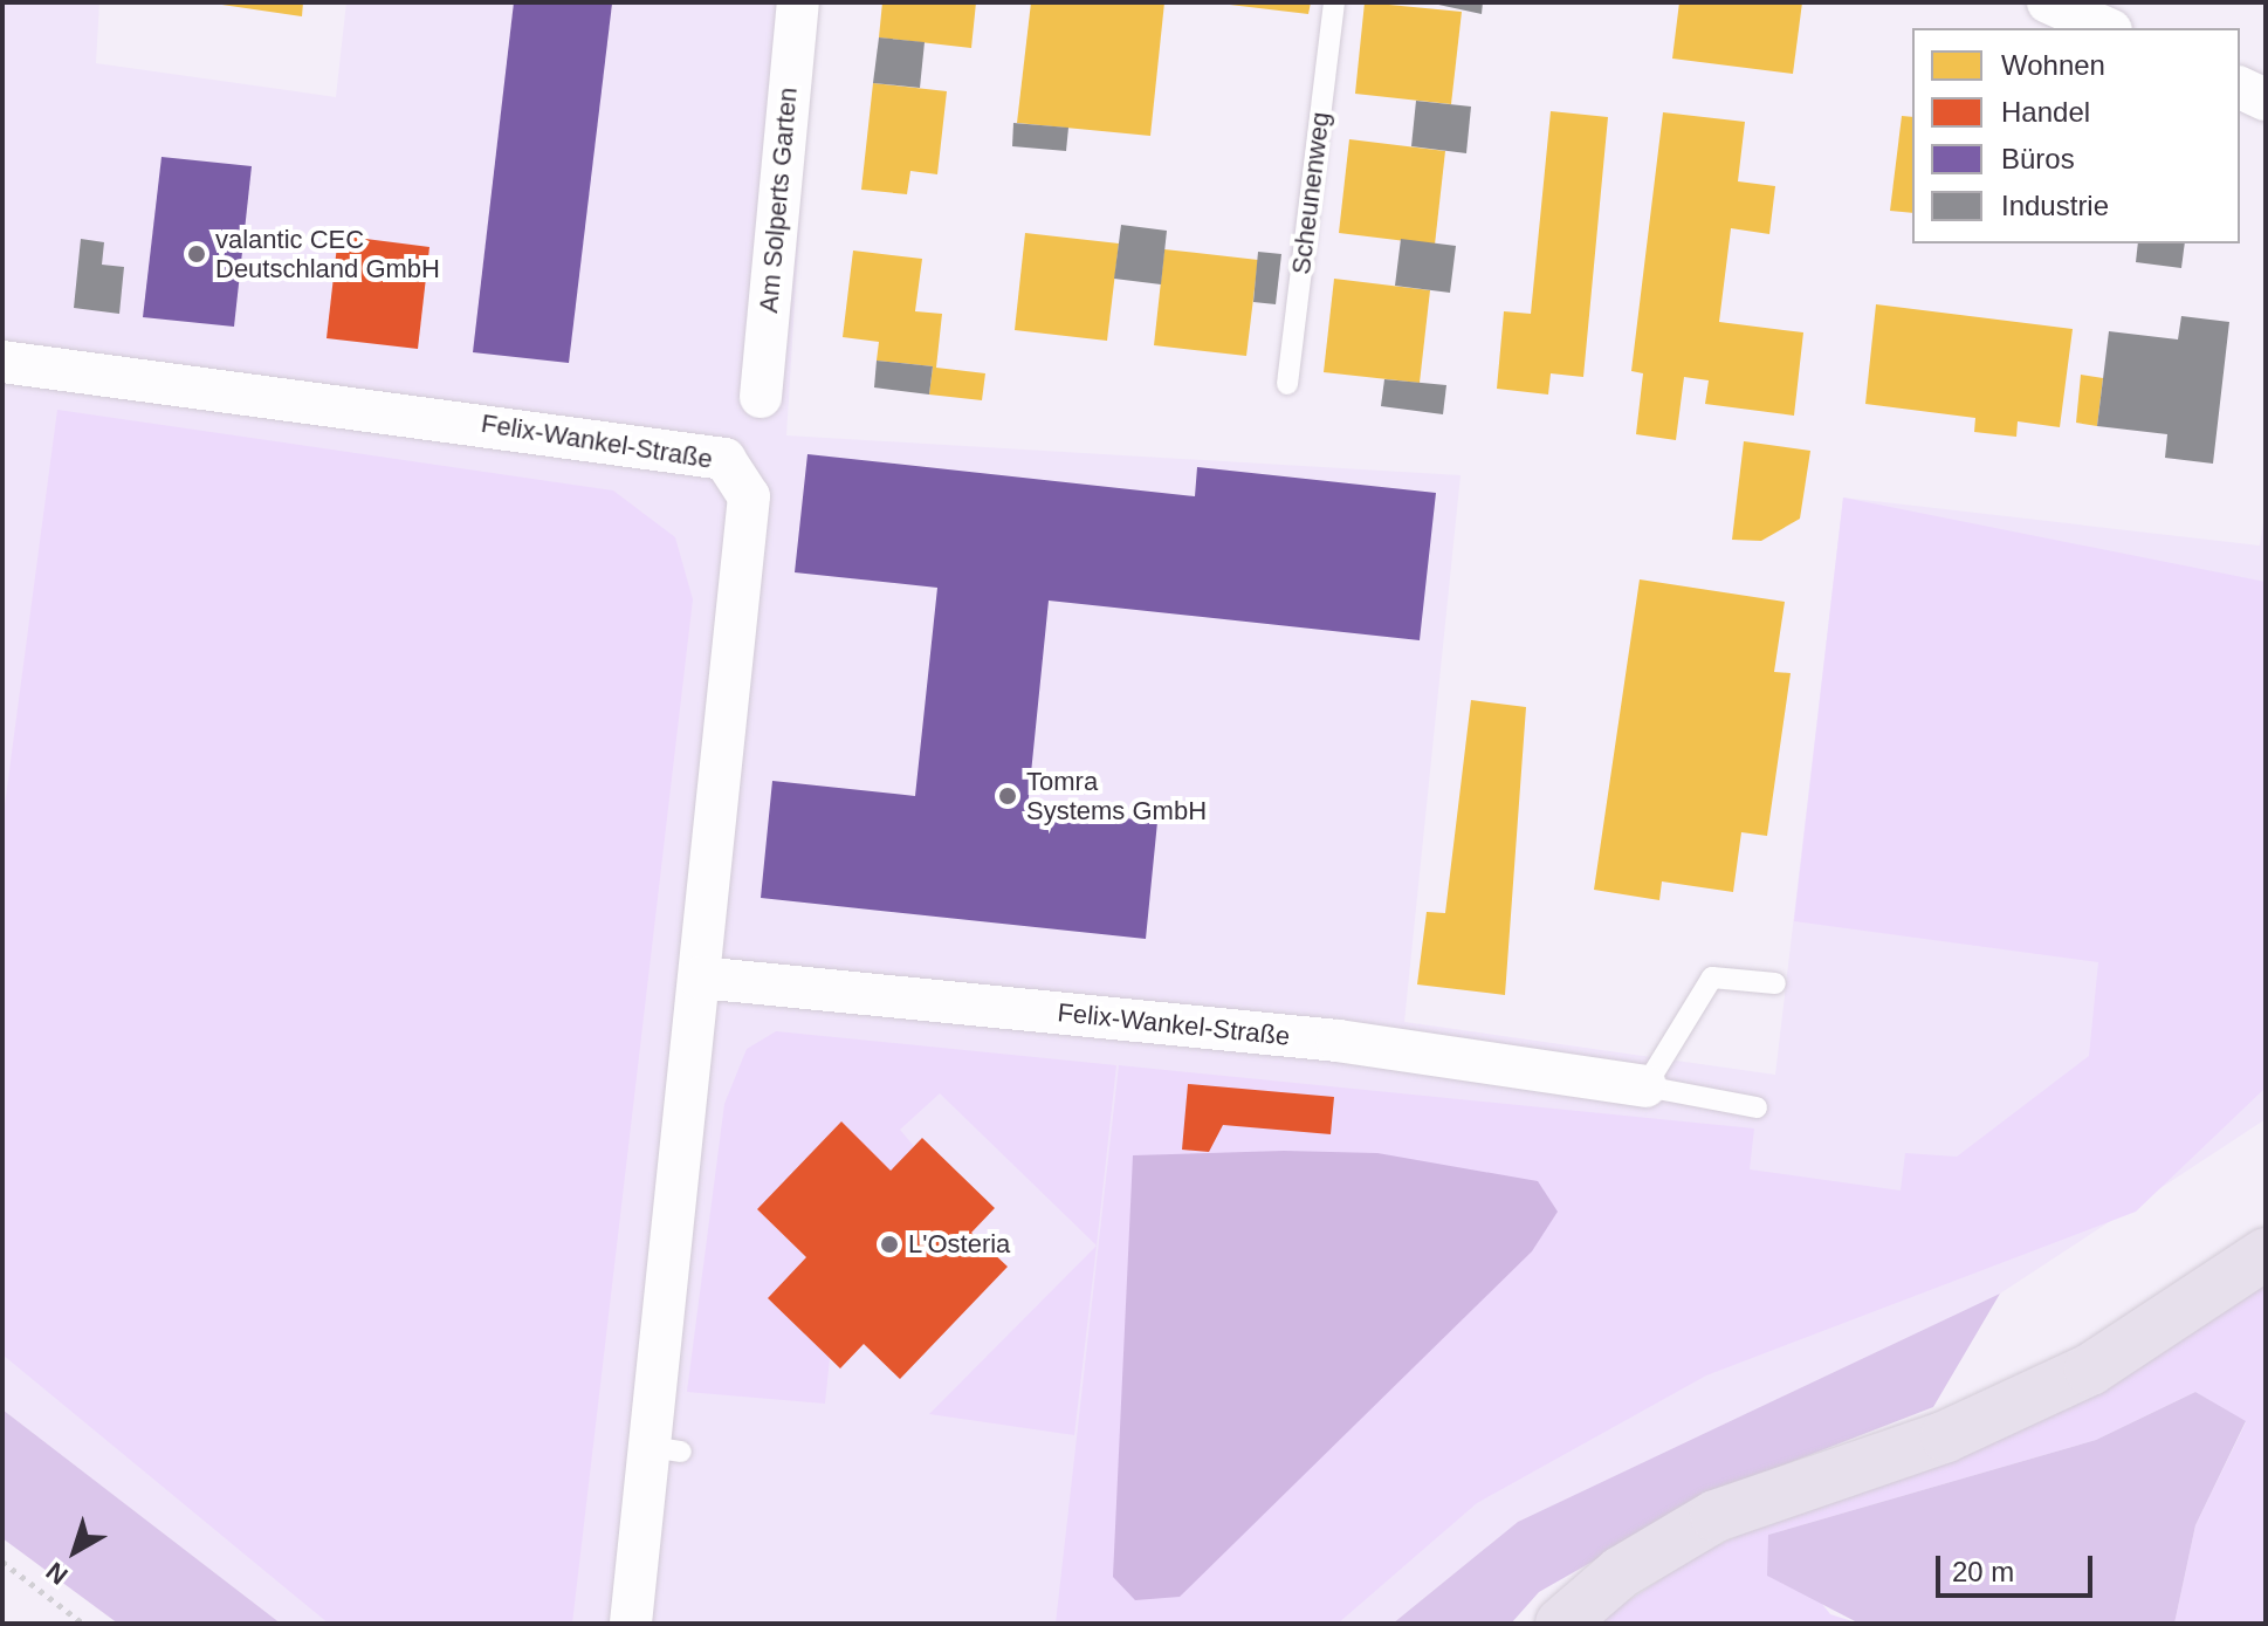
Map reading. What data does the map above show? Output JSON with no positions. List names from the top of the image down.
{
  "streets": {
    "street": ["Am Solperts Garten", "Felix-Wankel-Straße"],
    "lane": ["Scheunenweg"]
  },
  "places": ["valantic CEC Deutschland GmbH", "Tomra Systems GmbH", "L'Osteria"],
  "legend": [
    "Wohnen",
    "Handel",
    "Büros",
    "Industrie"
  ],
  "scale_bar": "20 m",
  "north": "bottom left"
}
